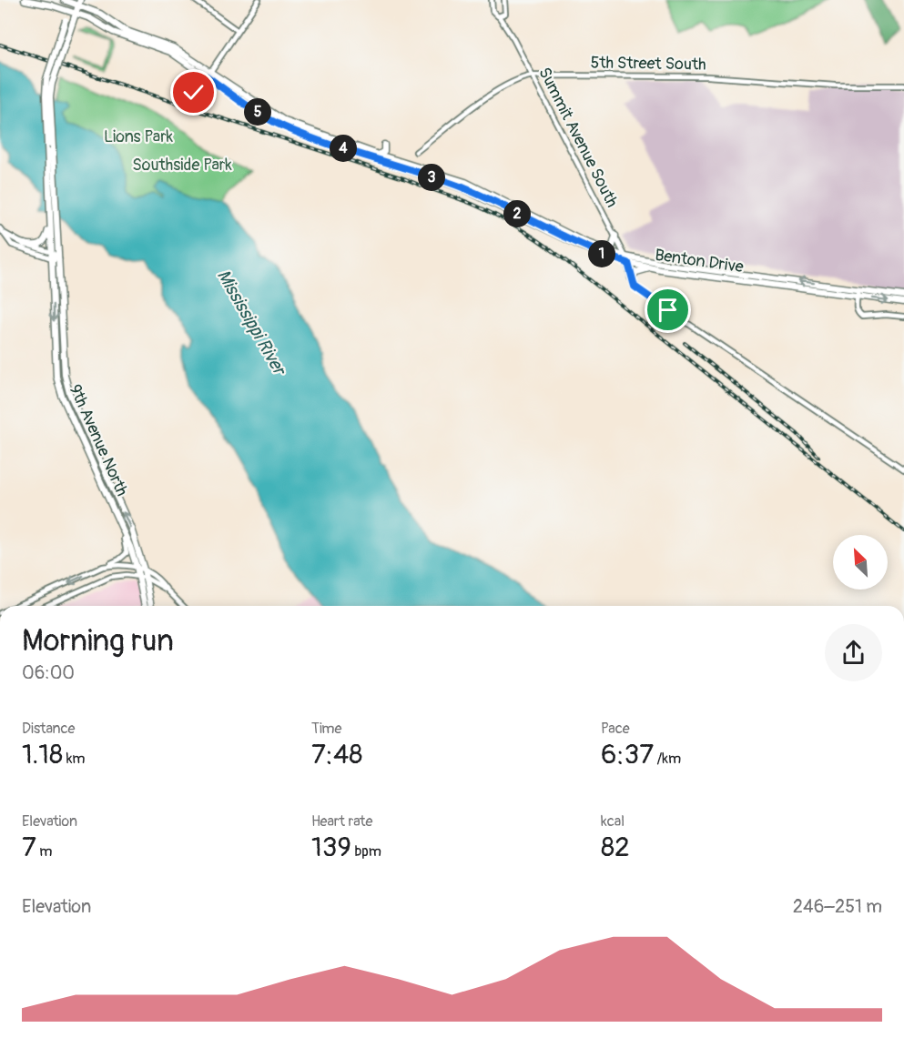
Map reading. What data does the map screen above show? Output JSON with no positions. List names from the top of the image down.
{
  "streets": {
    "main road": ["Benton Drive", "9th Avenue North"],
    "street": ["5th Street South", "Summit Avenue South"]
  },
  "crossings": [
    ["5th Street South", "Summit Avenue South"],
    ["Summit Avenue South", "Benton Drive"]
  ],
  "water": ["Mississippi River"],
  "parks": ["Lions Park", "Southside Park"],
  "north": "top left",
  "page": {
    "pins": [
      "5",
      "4",
      "3",
      "2",
      "1"
    ],
    "heading": ["Morning run", "06:00"],
    "stats": [
      ["Distance", "1.18 km"],
      ["Time", "7:48"],
      ["Pace", "6:37 /km"],
      ["Elevation", "7 m"],
      ["Heart rate", "139 bpm"],
      ["kcal", "82"]
    ],
    "chart": ["Elevation", "246–251 m"]
  }
}
